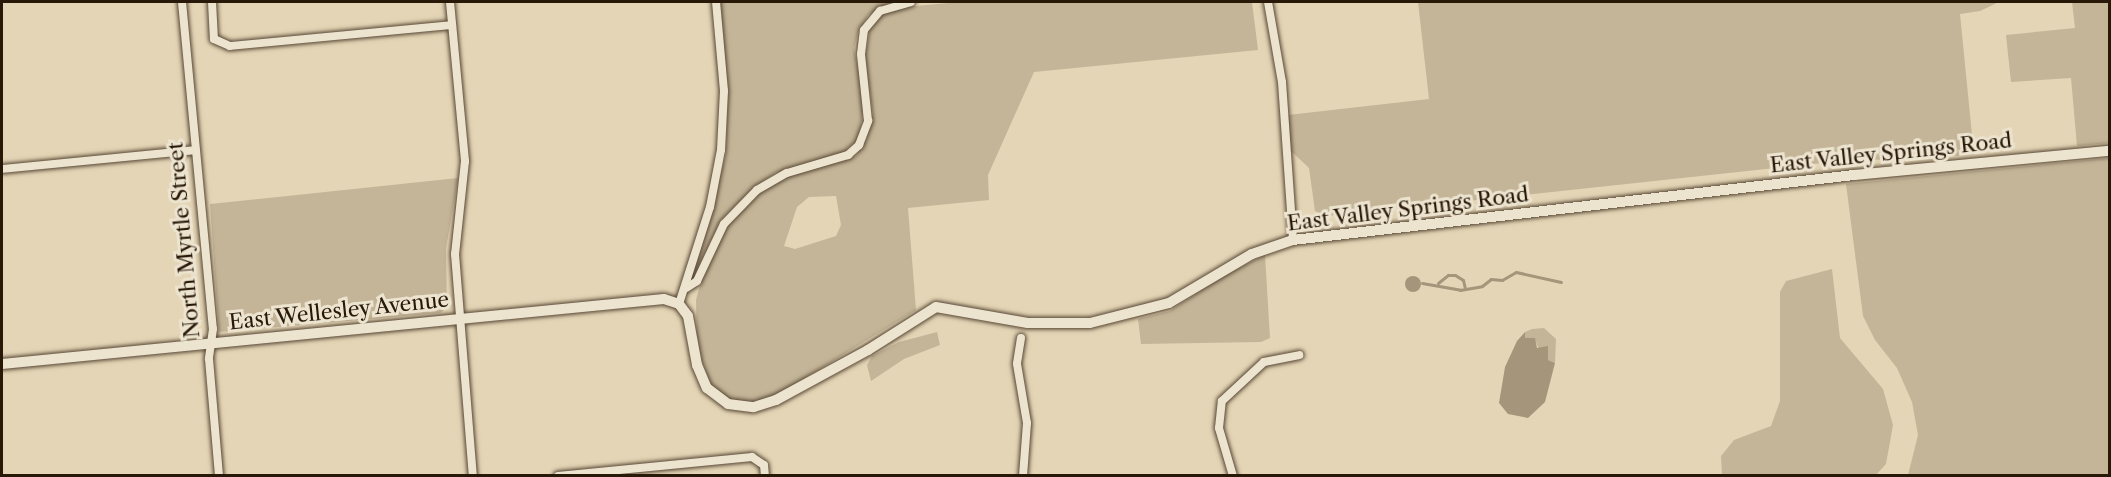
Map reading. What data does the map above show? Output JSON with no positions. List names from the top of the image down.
{
  "streets": {
    "street": ["East Valley Springs Road", "North Myrtle Street", "East Wellesley Avenue"]
  },
  "crossings": [
    ["East Valley Springs Road", "East Wellesley Avenue"],
    ["North Myrtle Street", "East Wellesley Avenue"]
  ]
}
